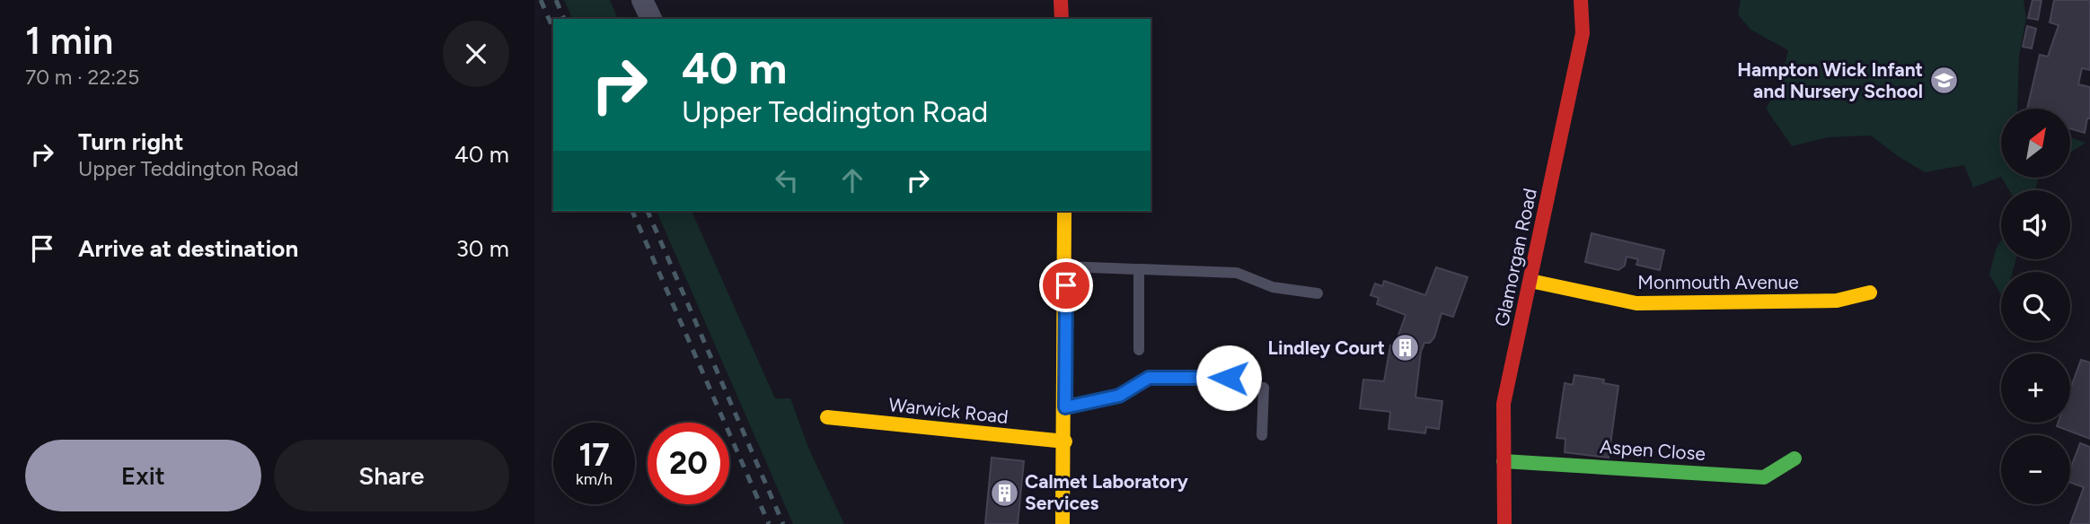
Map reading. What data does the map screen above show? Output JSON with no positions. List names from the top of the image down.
{
  "streets": {
    "street": [
      "Glamorgan Road",
      "Monmouth Avenue",
      "Warwick Road",
      "Aspen Close"
    ]
  },
  "crossings": [
    ["Glamorgan Road", "Monmouth Avenue"],
    ["Glamorgan Road", "Aspen Close"]
  ],
  "places": {
    "school or university": ["Hampton Wick Infant and Nursery School"],
    "building": ["Lindley Court", "Calmet Laboratory Services"]
  },
  "north": "top right",
  "page": {
    "heading": ["1 min", "70 m · 22:25"],
    "turn": ["40 m", "Upper Teddington Road"],
    "list": [
      {
        "name": "Turn right",
        "note": "Upper Teddington Road",
        "value": "40 m"
      },
      {
        "name": "Arrive at destination",
        "value": "30 m"
      }
    ],
    "map_buttons": ["+", "−"],
    "speed": "17 km/h",
    "limit": "20",
    "buttons": ["Exit", "Share"]
  }
}
